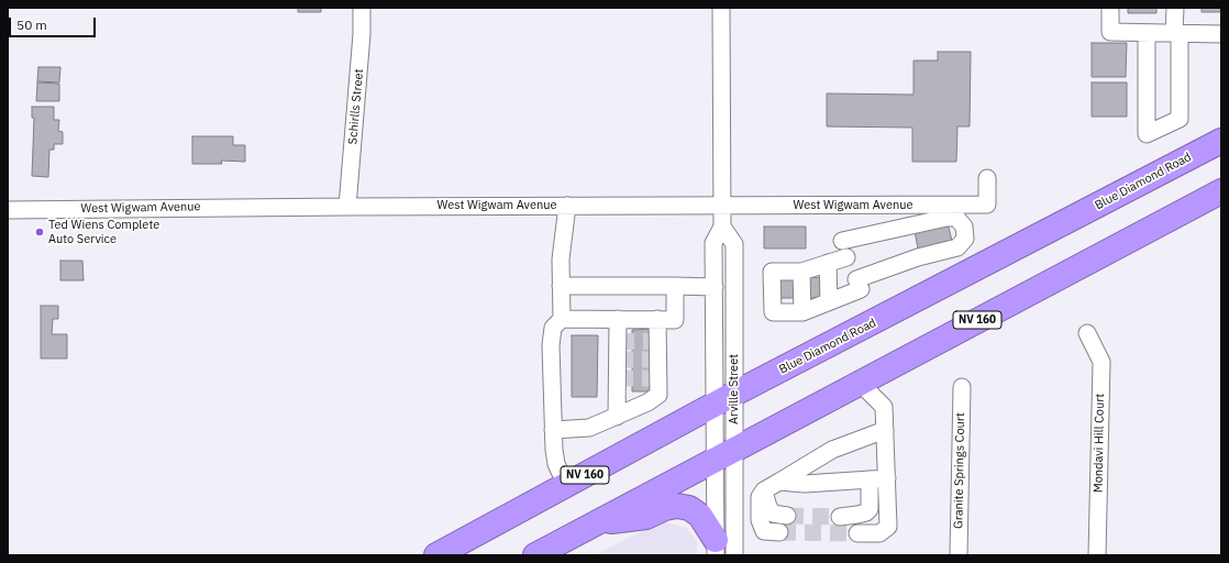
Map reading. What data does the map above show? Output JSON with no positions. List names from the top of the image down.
{
  "streets": {
    "highway": ["Blue Diamond Road", "NV 160"],
    "street": [
      "Schirlls Street",
      "West Wigwam Avenue",
      "Arville Street",
      "Mondavi Hill Court",
      "Granite Springs Court"
    ]
  },
  "crossings": [
    ["Schirlls Street", "West Wigwam Avenue"],
    ["Blue Diamond Road", "Arville Street"],
    ["West Wigwam Avenue", "Arville Street"],
    ["NV 160", "Arville Street"]
  ],
  "places": ["Ted Wiens Complete Auto Service"],
  "scale_bar": "50 m"
}
